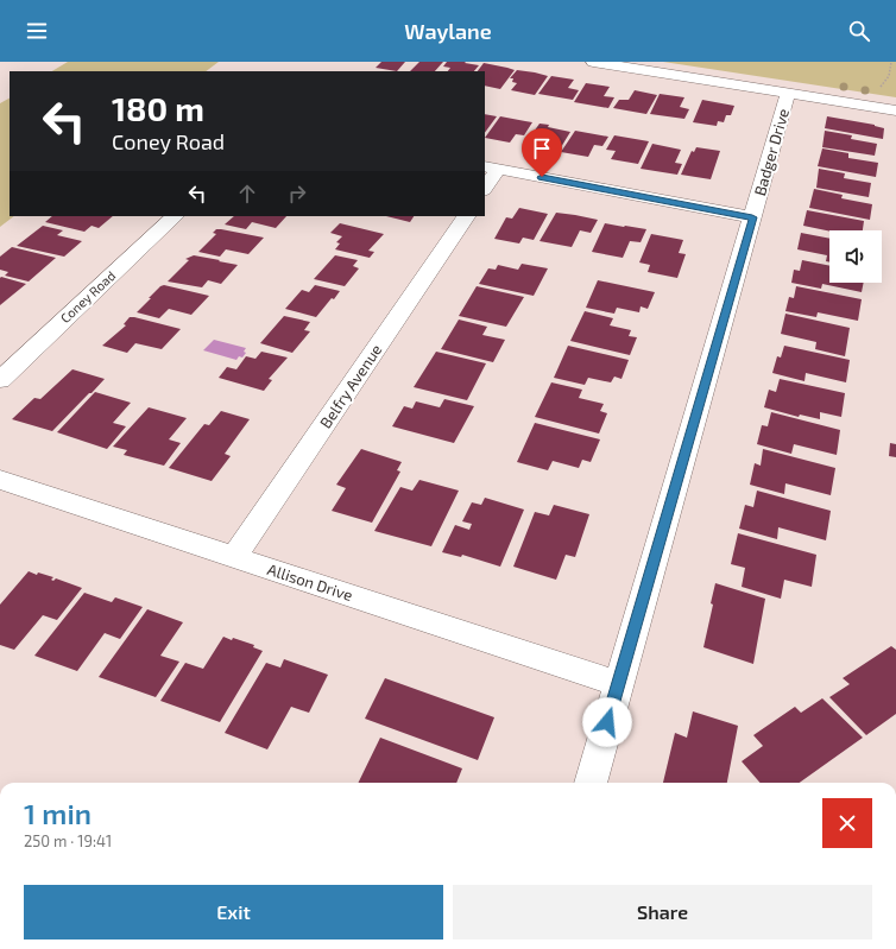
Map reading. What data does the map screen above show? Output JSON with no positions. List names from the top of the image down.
{
  "streets": {
    "street": [
      "Badger Drive",
      "Coney Road",
      "Belfry Avenue",
      "Allison Drive"
    ]
  },
  "crossings": [
    ["Badger Drive", "Allison Drive"],
    ["Belfry Avenue", "Allison Drive"]
  ],
  "page": {
    "header": "Waylane",
    "turn": ["180 m", "Coney Road"],
    "heading": ["1 min", "250 m · 19:41"],
    "buttons": ["Exit", "Share"]
  }
}
